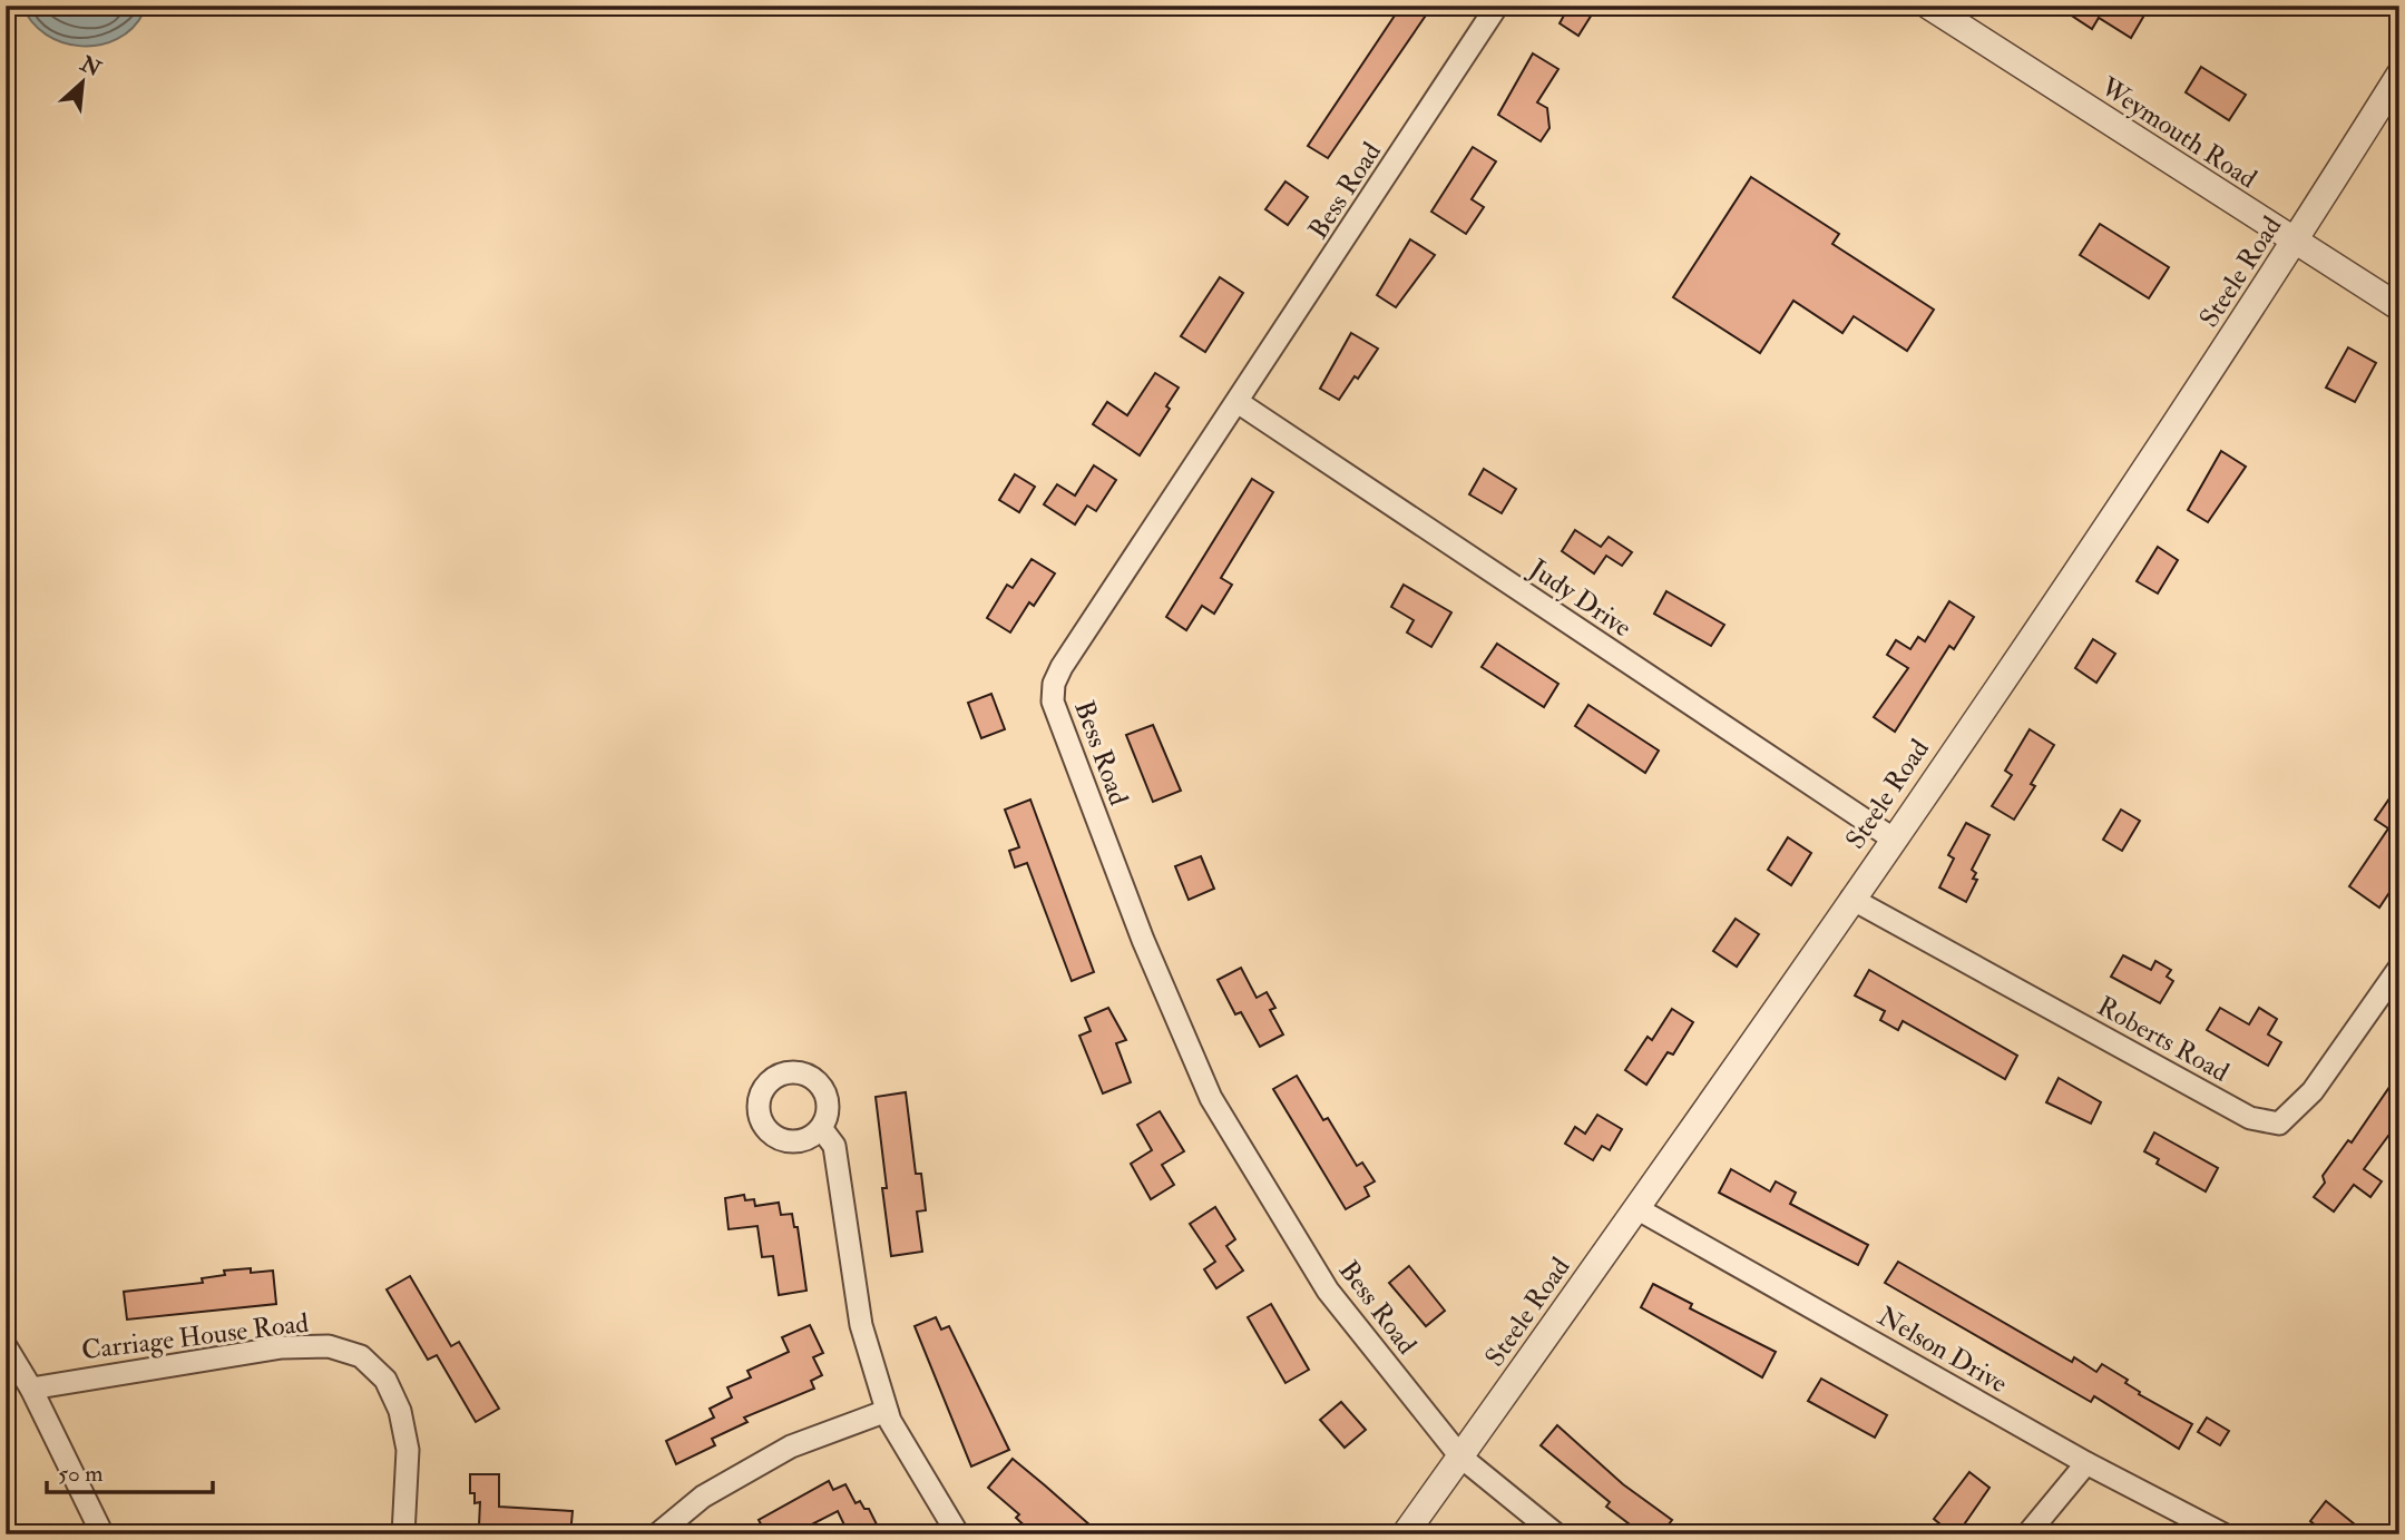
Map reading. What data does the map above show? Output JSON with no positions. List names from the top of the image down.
{
  "streets": {
    "street": [
      "Weymouth Road",
      "Bess Road",
      "Steele Road",
      "Judy Drive",
      "Roberts Road",
      "Carriage House Road",
      "Nelson Drive"
    ]
  },
  "crossings": [
    ["Weymouth Road", "Steele Road"],
    ["Bess Road", "Steele Road"],
    ["Bess Road", "Judy Drive"],
    ["Steele Road", "Judy Drive"],
    ["Steele Road", "Roberts Road"],
    ["Steele Road", "Nelson Drive"]
  ],
  "scale_bar": "50 m",
  "north": "top right"
}
